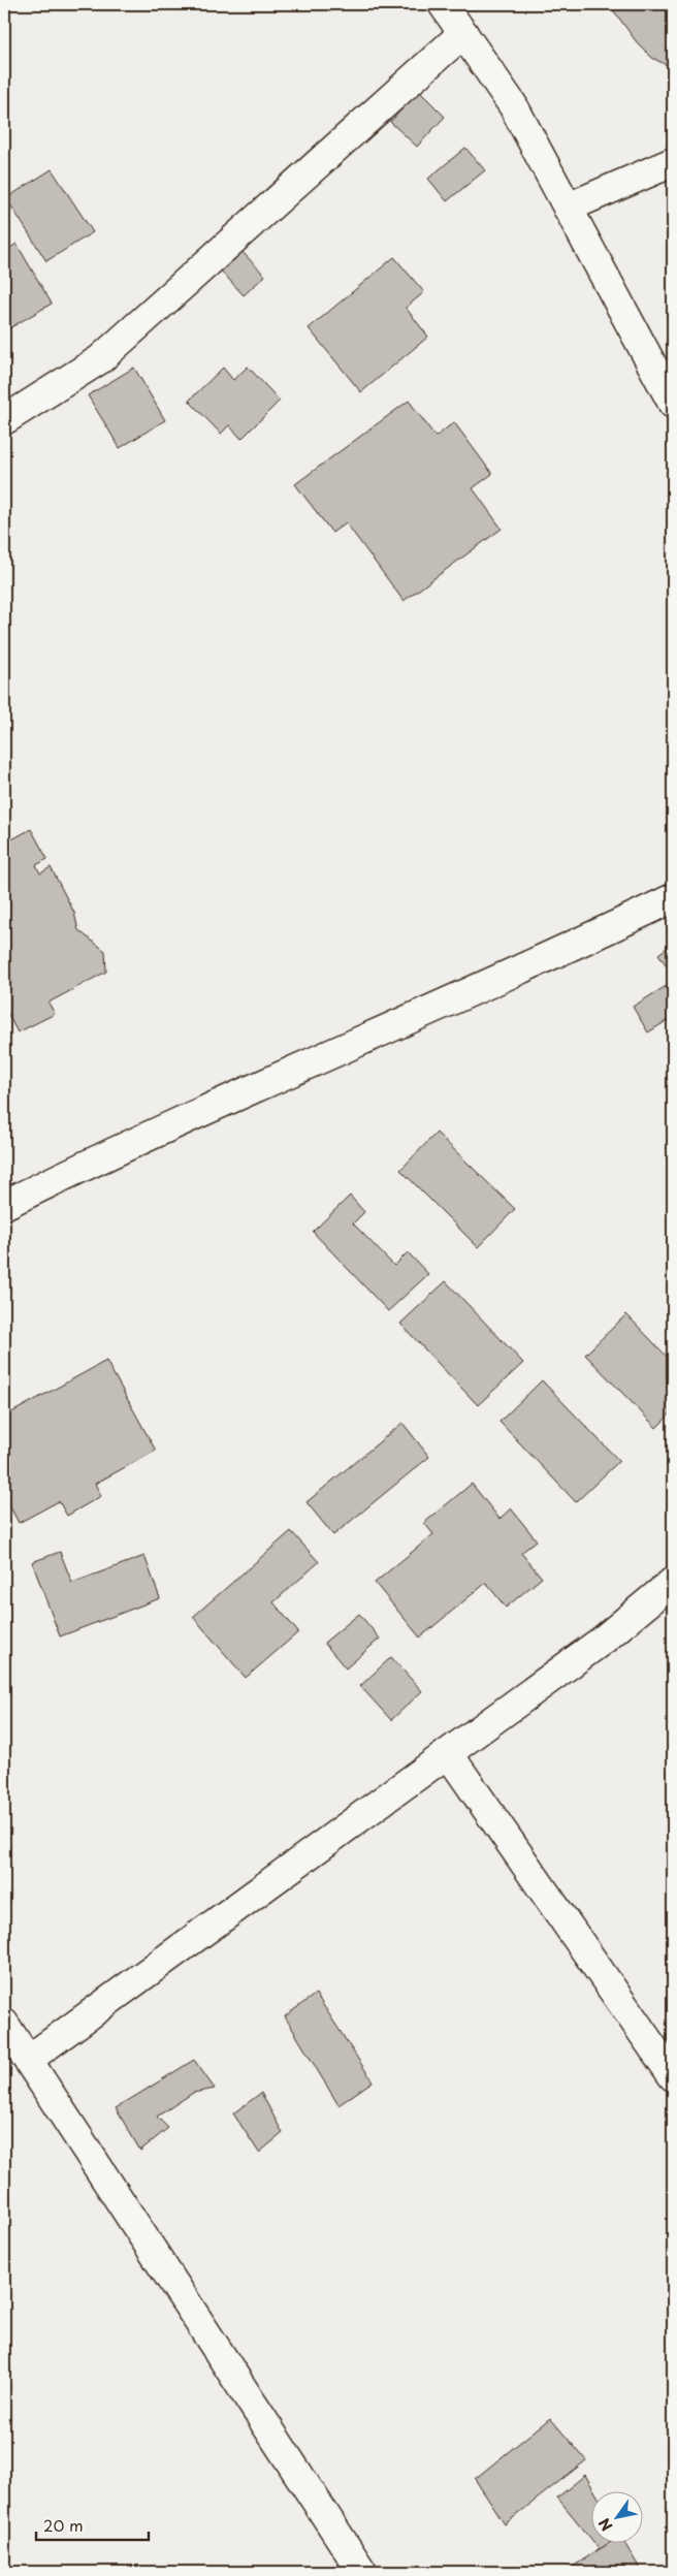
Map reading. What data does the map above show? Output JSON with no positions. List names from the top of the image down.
{
  "scale_bar": "20 m",
  "north": "bottom left"
}
